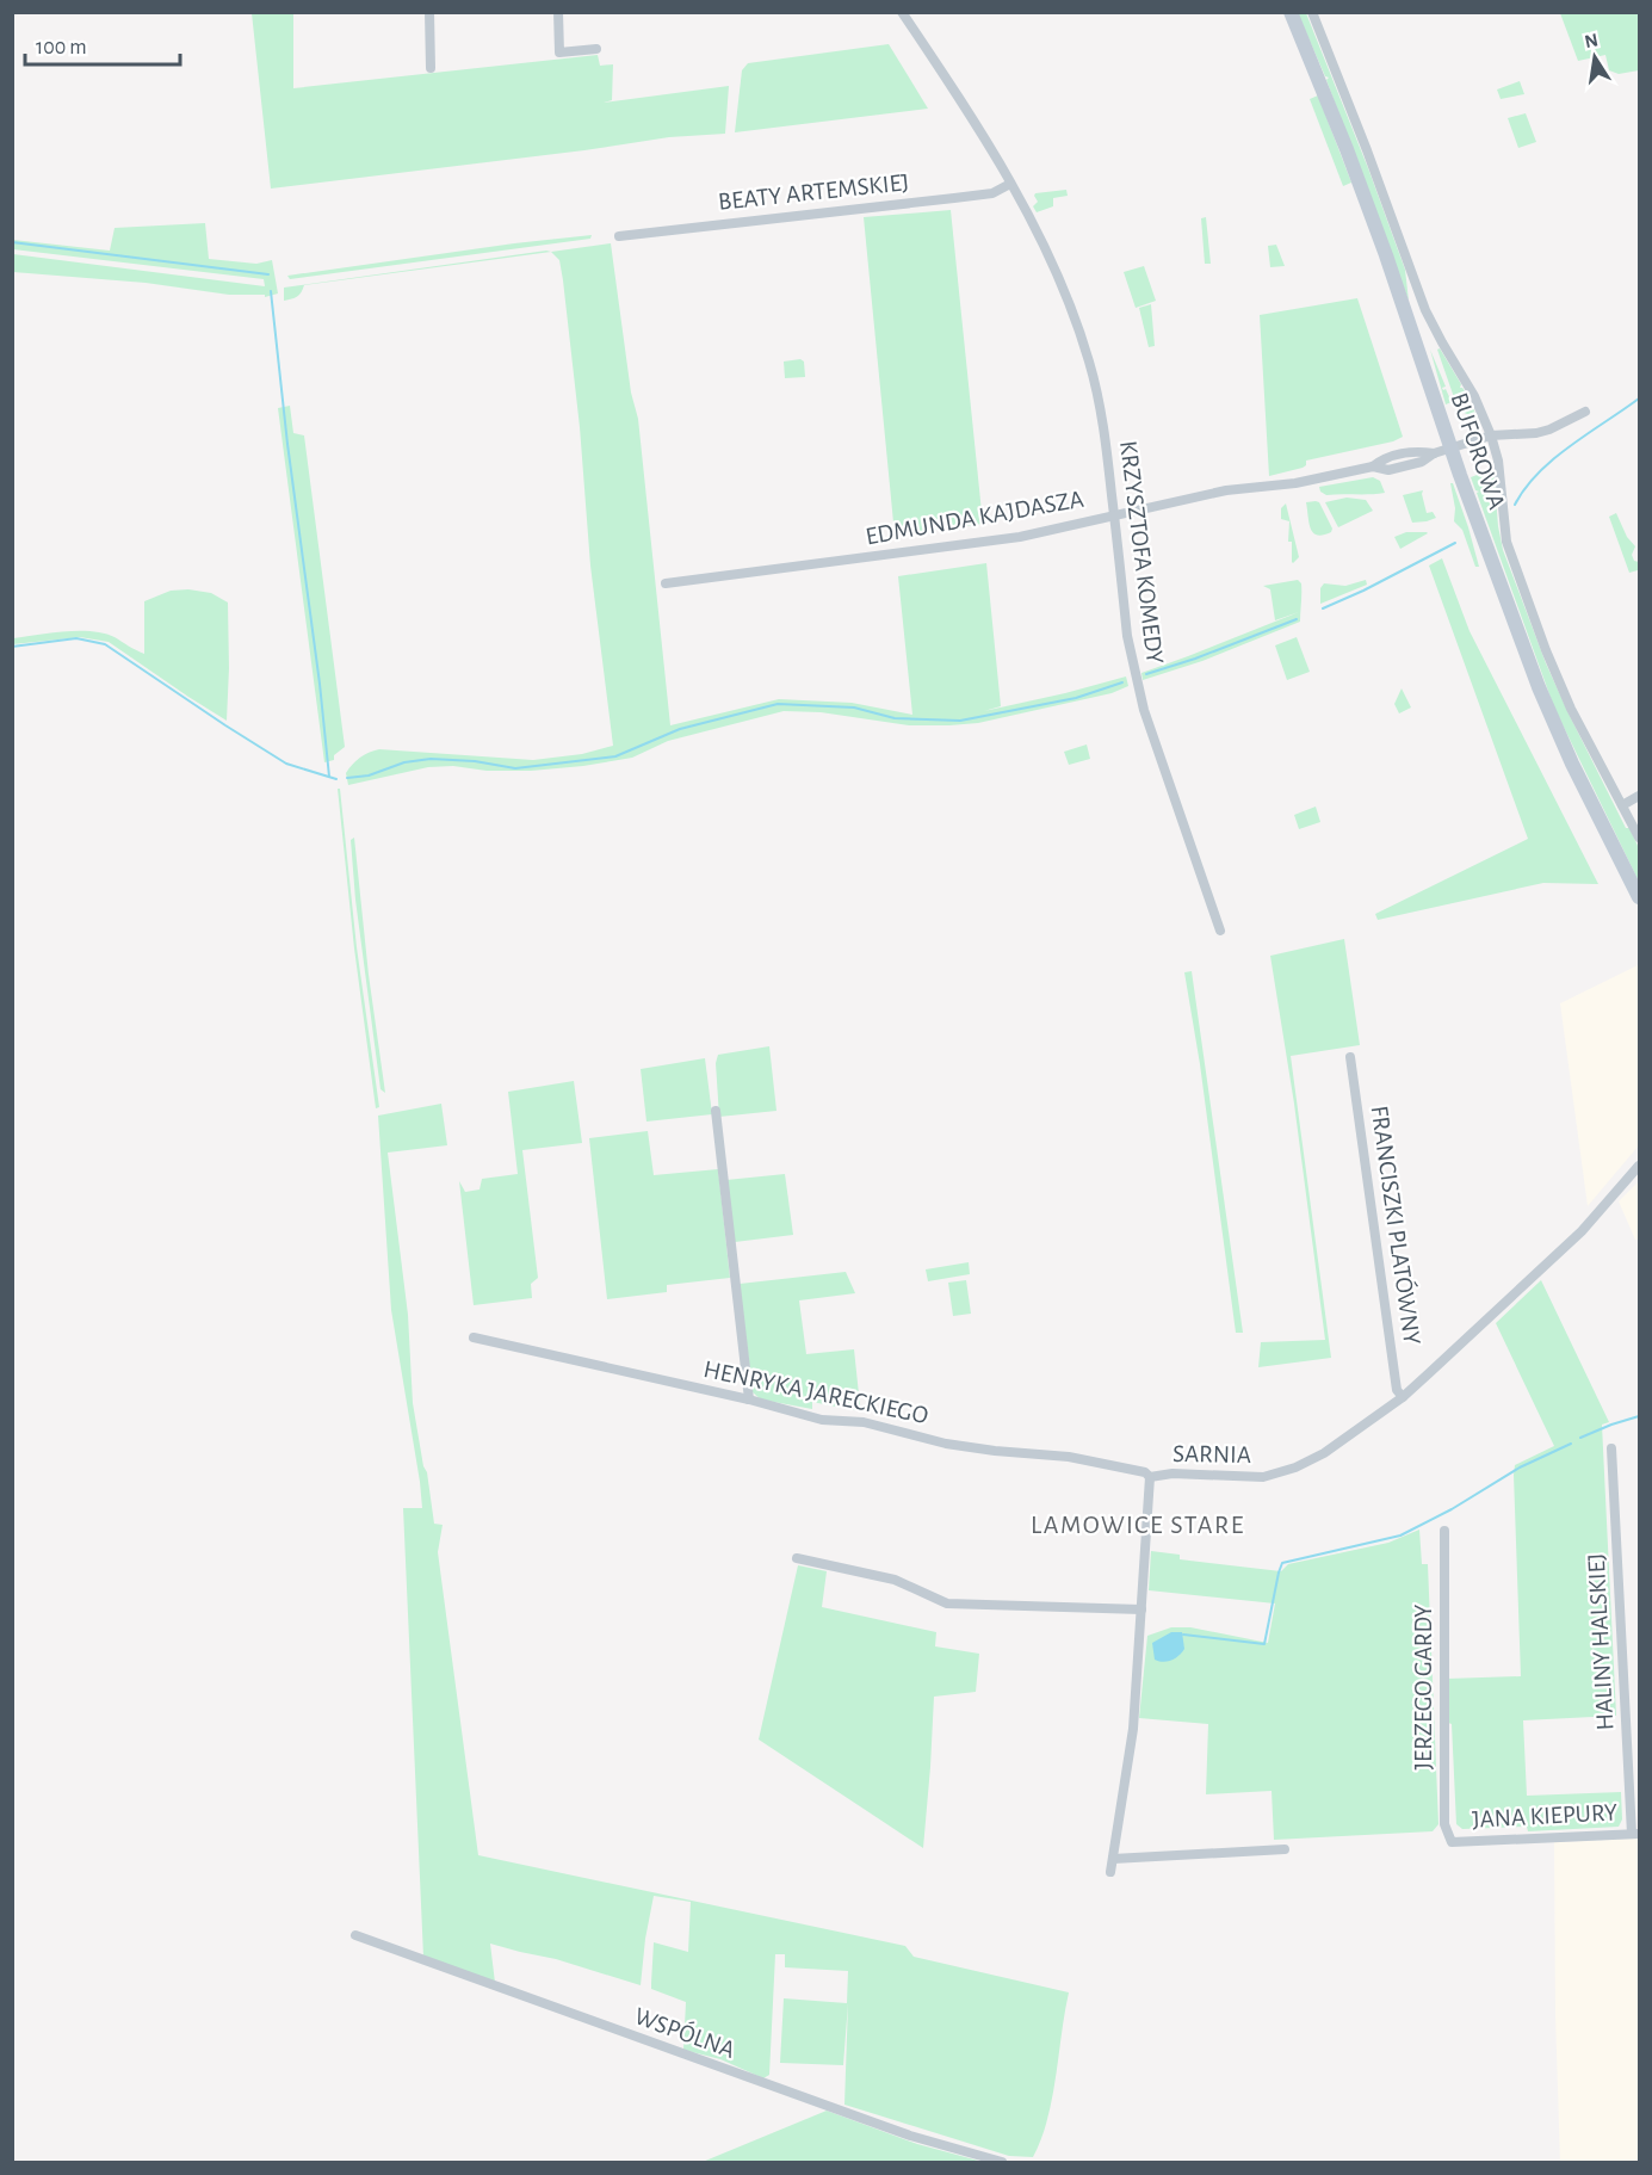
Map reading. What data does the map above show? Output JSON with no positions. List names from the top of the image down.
{
  "streets": {
    "main road": ["BUFOROWA"],
    "street": [
      "BEATY ARTEMSKIEJ",
      "EDMUNDA KAJDASZA",
      "KRZYSZTOFA KOMEDY",
      "FRANCISZKI PLATÓWNY",
      "HENRYKA JARECKIEGO",
      "SARNIA",
      "HALINY HALSKIEJ",
      "JERZEGO GARDY",
      "JANA KIEPURY",
      "WSPÓLNA"
    ]
  },
  "crossings": [
    ["BEATY ARTEMSKIEJ", "KRZYSZTOFA KOMEDY"],
    ["BUFOROWA", "EDMUNDA KAJDASZA"],
    ["EDMUNDA KAJDASZA", "KRZYSZTOFA KOMEDY"],
    ["FRANCISZKI PLATÓWNY", "SARNIA"],
    ["HENRYKA JARECKIEGO", "SARNIA"],
    ["HALINY HALSKIEJ", "JANA KIEPURY"],
    ["JERZEGO GARDY", "JANA KIEPURY"]
  ],
  "districts": ["LAMOWICE STARE"],
  "scale_bar": "100 m",
  "north": "top"
}
